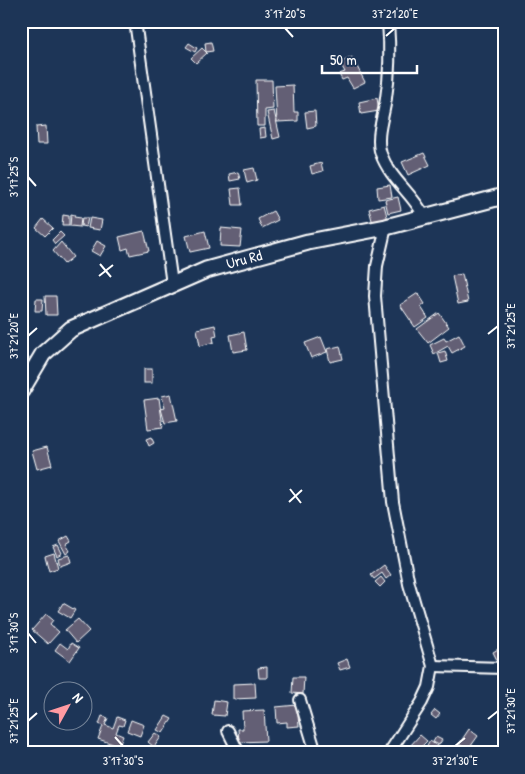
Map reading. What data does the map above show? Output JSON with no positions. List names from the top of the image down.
{
  "streets": {
    "street": ["Uru Rd"]
  },
  "scale_bar": "50 m",
  "north": "top right",
  "coordinates": [
    "3°17'20\"S",
    "37°21'20\"E",
    "3°17'25\"S",
    "37°21'25\"E",
    "3°17'30\"S",
    "37°21'30\"E"
  ]
}
